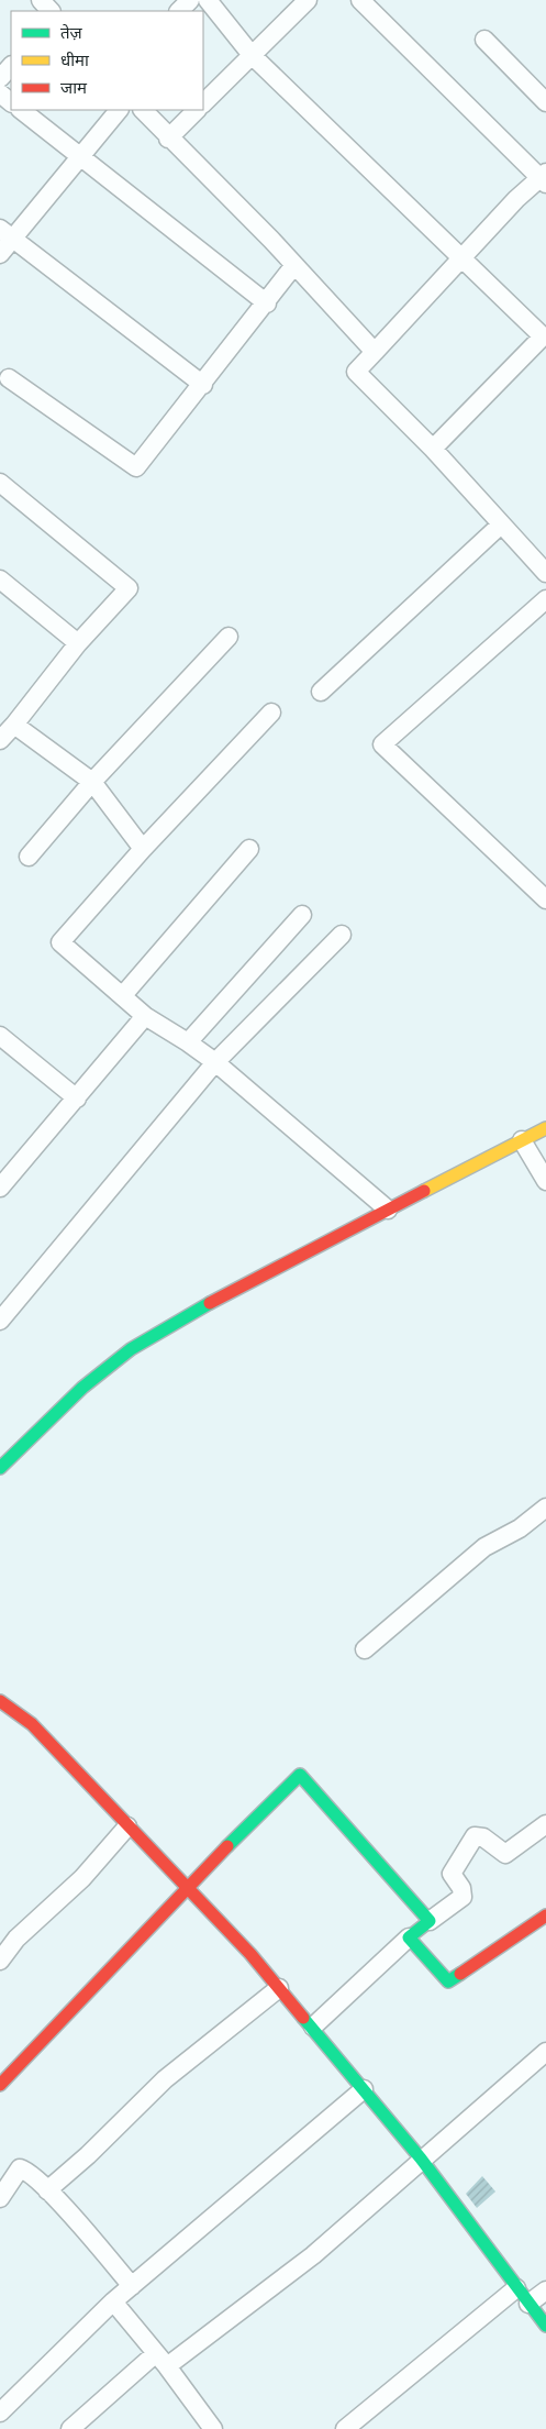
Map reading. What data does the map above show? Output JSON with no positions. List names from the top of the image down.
{
  "legend": ["तेज़", "धीमा", "जाम"]
}
